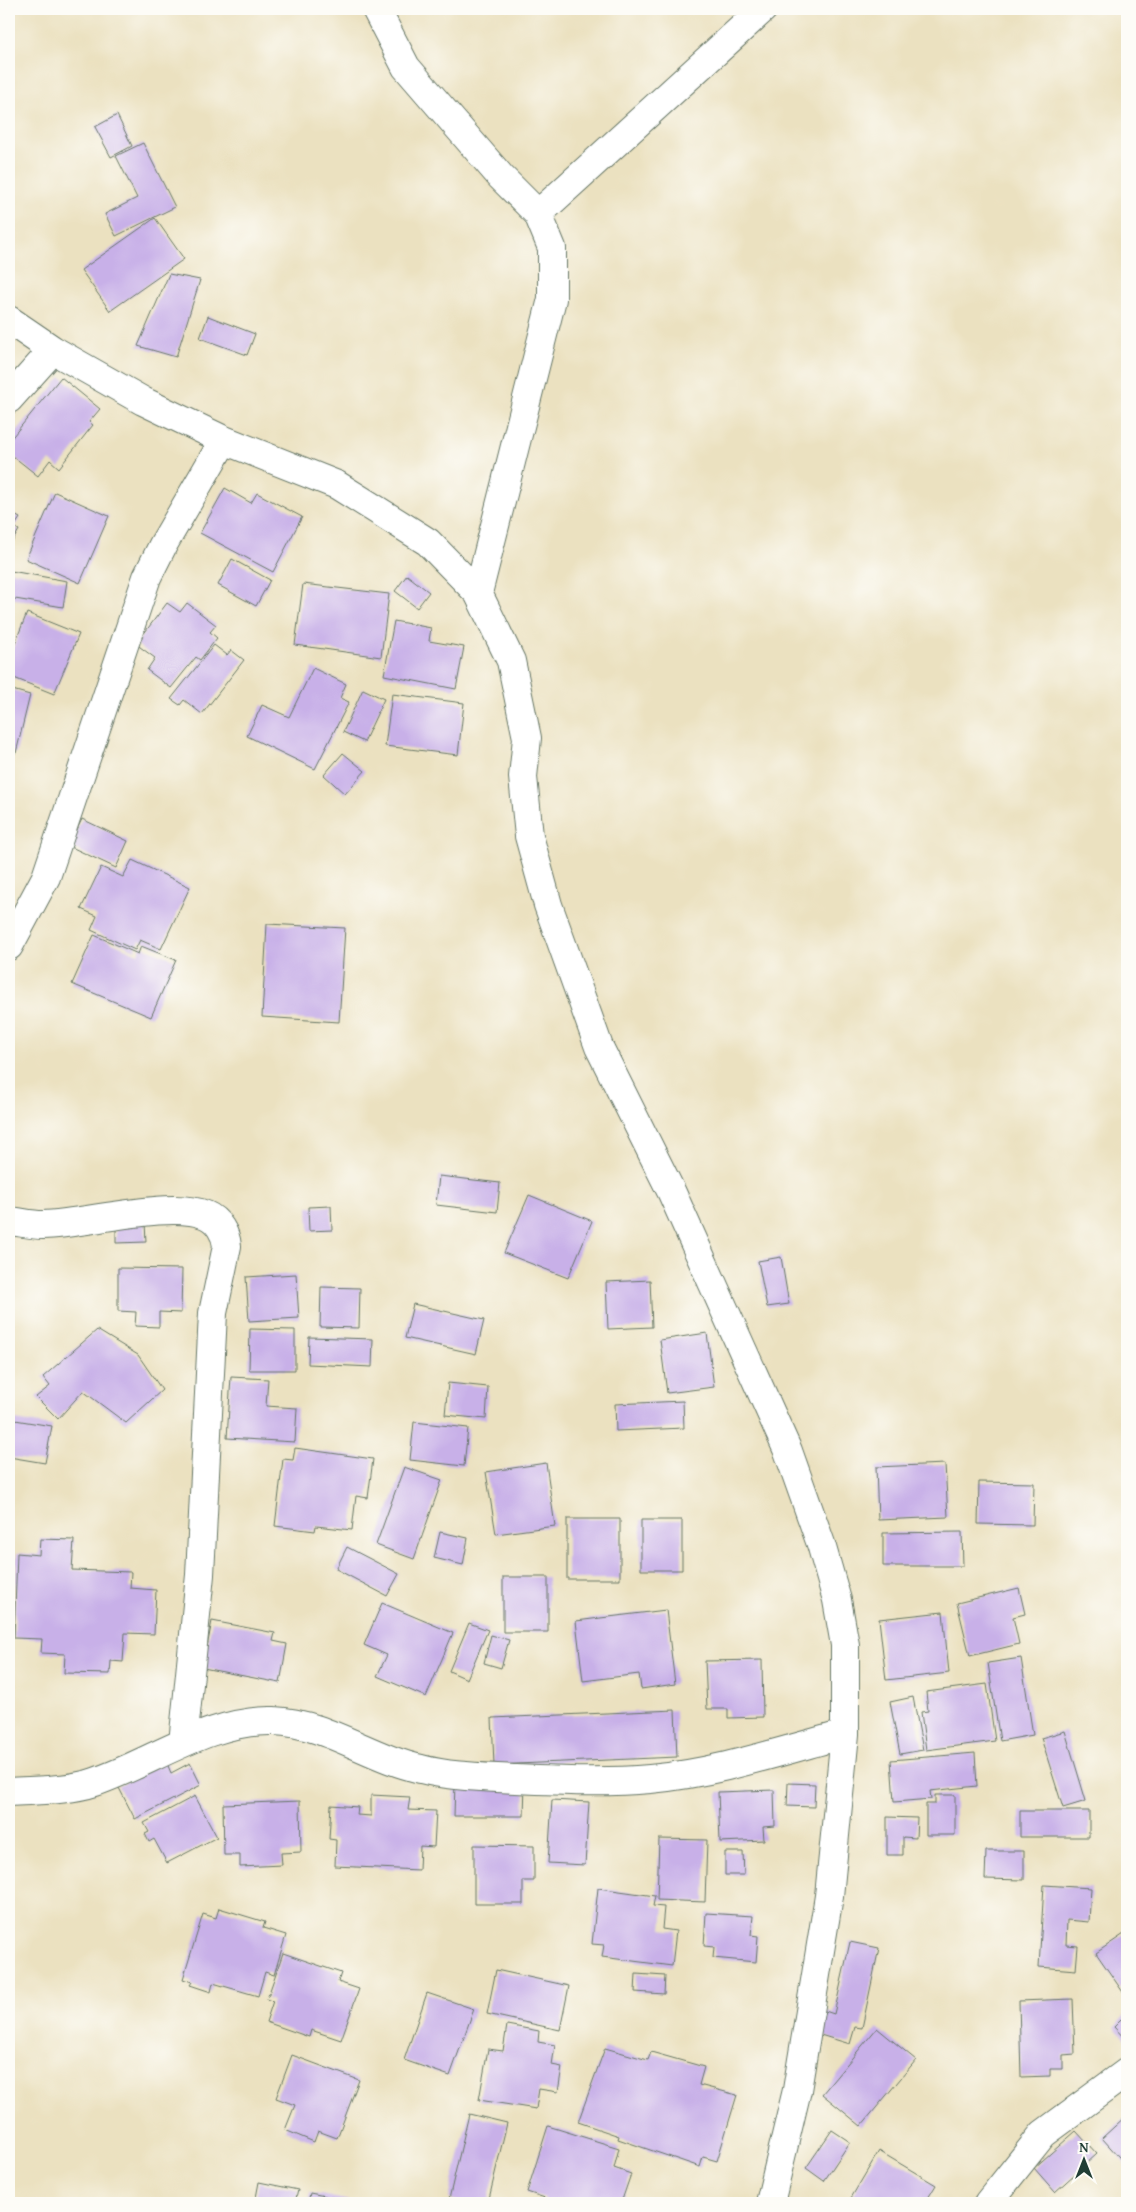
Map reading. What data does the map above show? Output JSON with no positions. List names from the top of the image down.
{
  "north": "top"
}
